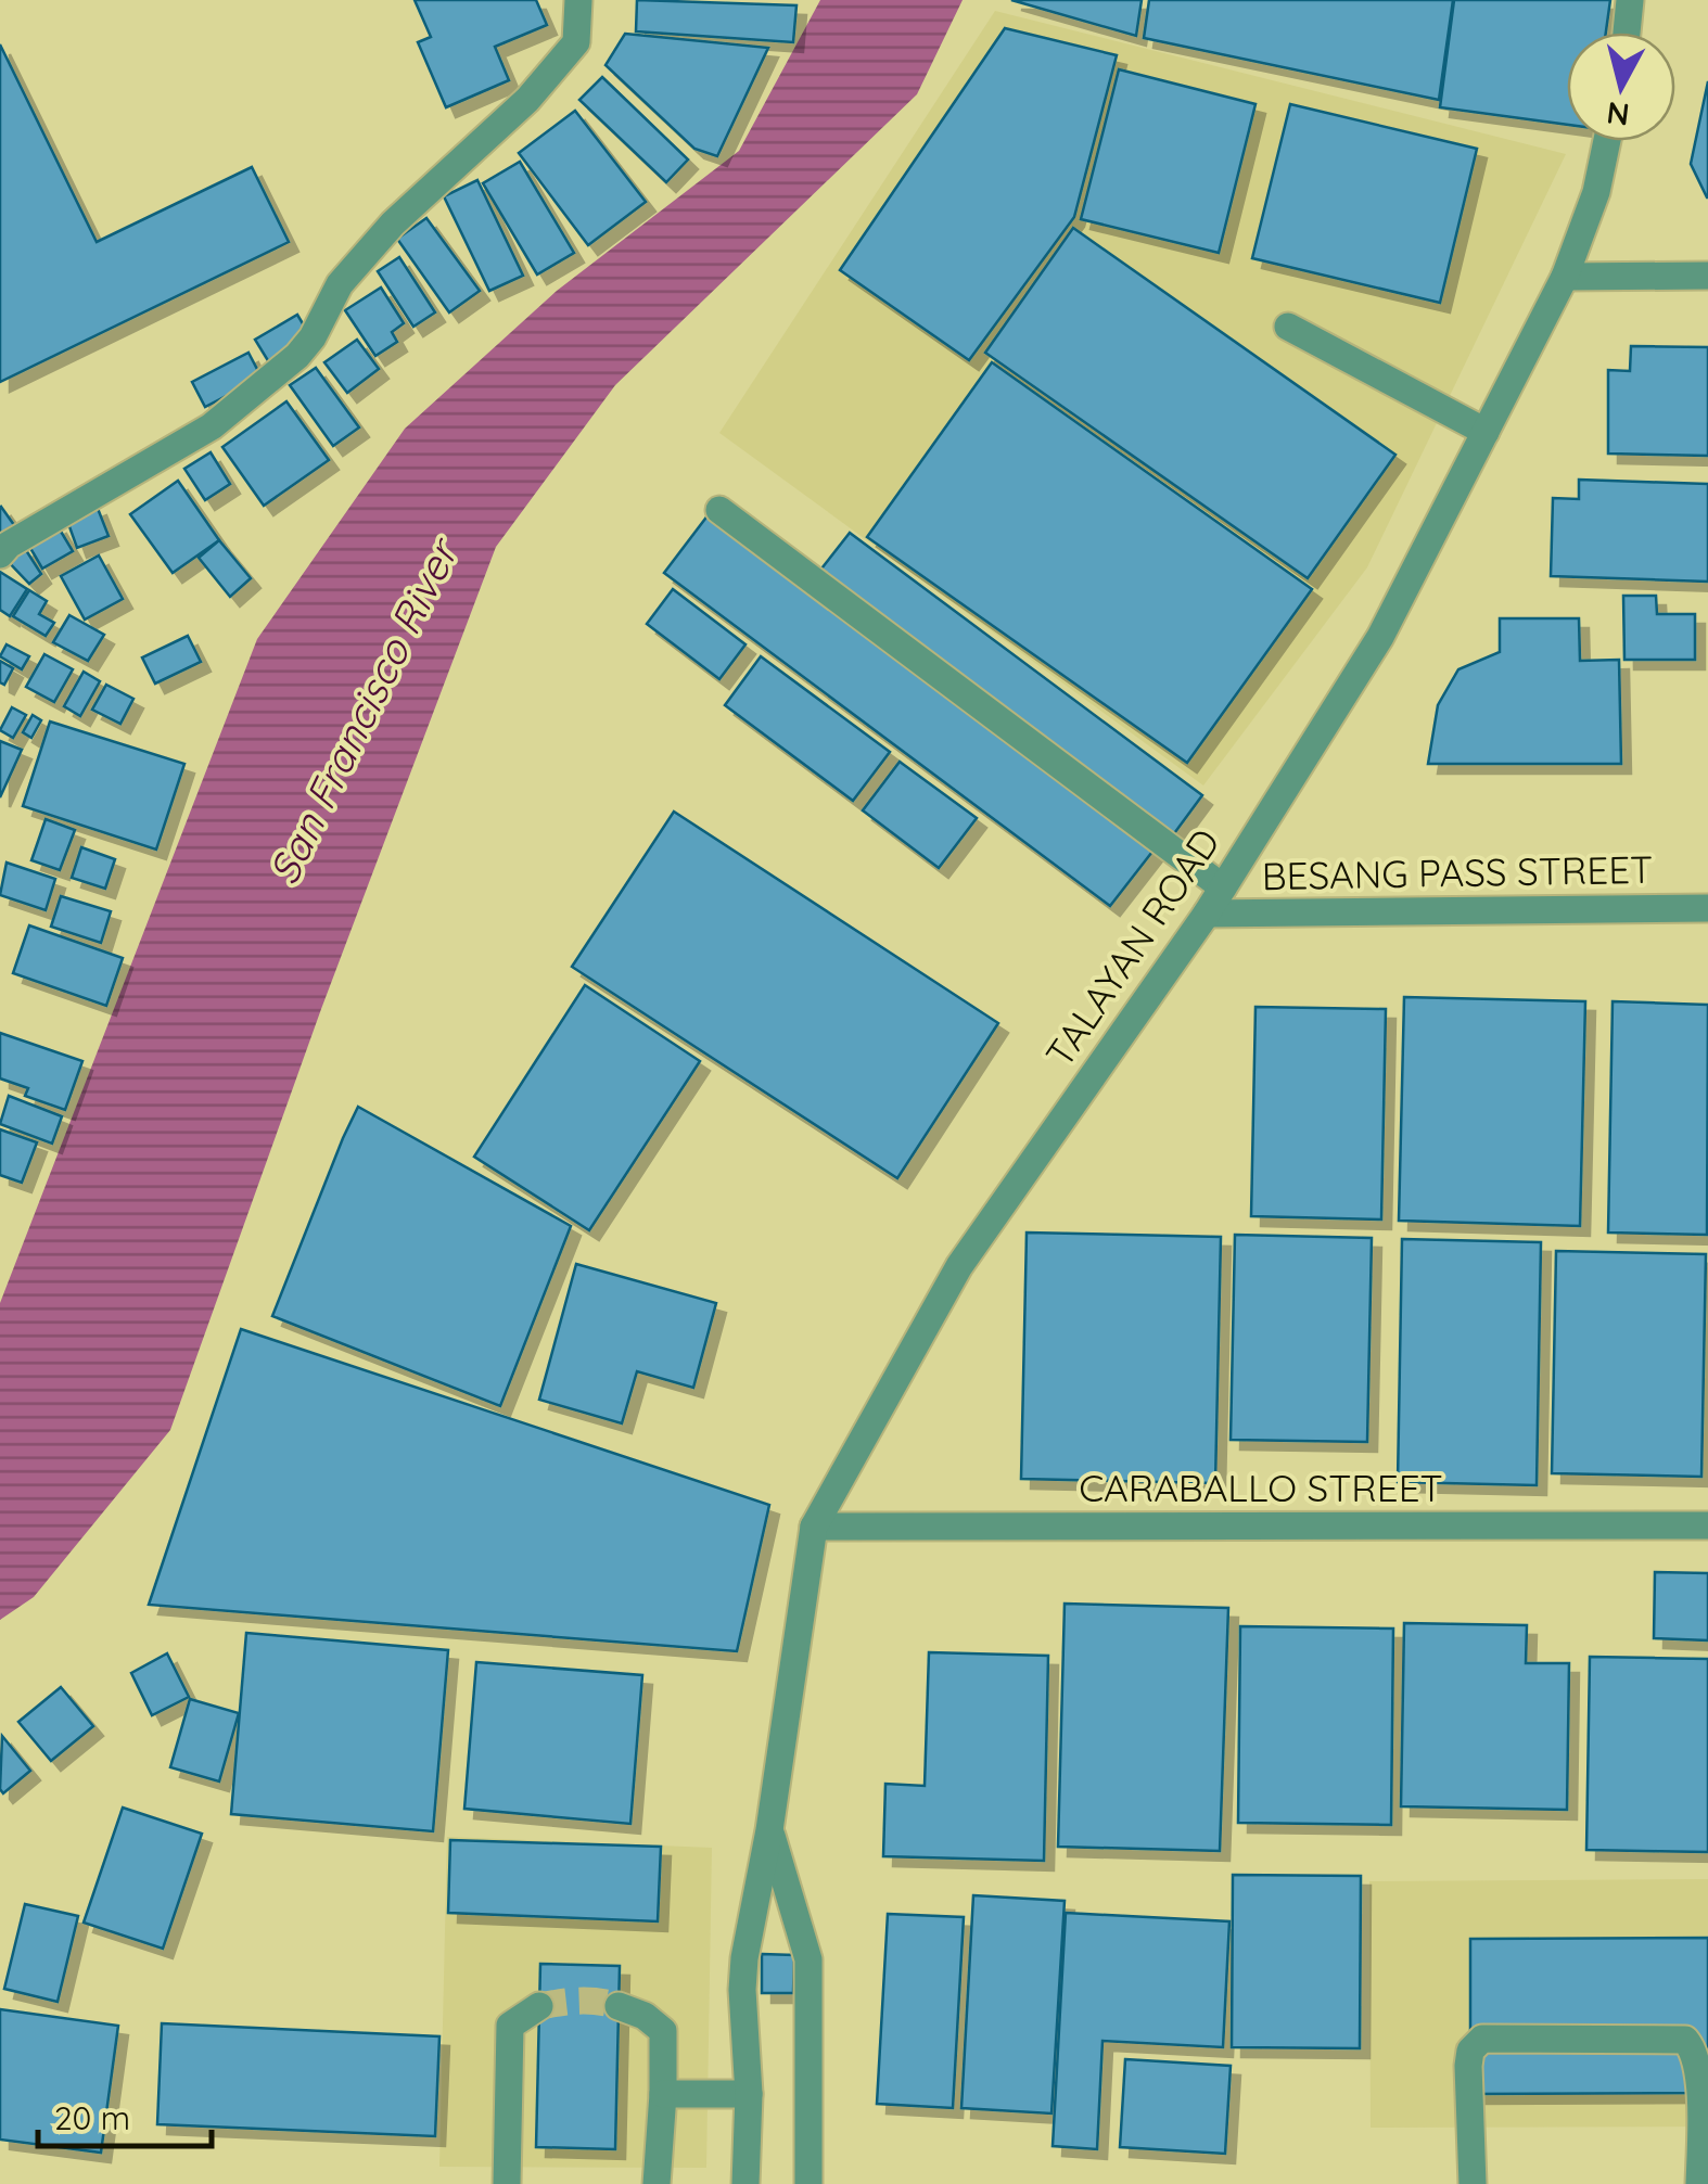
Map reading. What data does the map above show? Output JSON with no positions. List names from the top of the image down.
{
  "streets": {
    "street": ["BESANG PASS STREET", "TALAYAN ROAD", "CARABALLO STREET"]
  },
  "crossings": [
    ["BESANG PASS STREET", "TALAYAN ROAD"],
    ["TALAYAN ROAD", "CARABALLO STREET"]
  ],
  "water": ["San Francisco River"],
  "scale_bar": "20 m",
  "north": "bottom"
}
